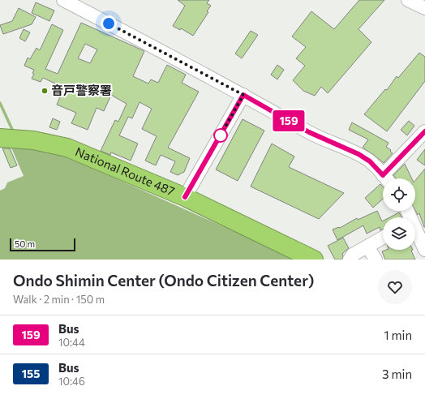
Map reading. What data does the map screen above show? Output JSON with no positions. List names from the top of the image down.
{
  "streets": {
    "highway": ["National Route 487"]
  },
  "places": ["音戸警察署"],
  "lines": ["bus line 159"],
  "scale_bar": "50 m",
  "page": {
    "on_map": "159",
    "scale": "50 m",
    "heading": ["Ondo Shimin Center (Ondo Citizen Center)", "Walk · 2 min · 150 m"],
    "list": [
      {
        "mark": "159",
        "name": "Bus",
        "note": "10:44",
        "value": "1 min"
      },
      {
        "mark": "155",
        "name": "Bus",
        "note": "10:46",
        "value": "3 min"
      }
    ]
  }
}
